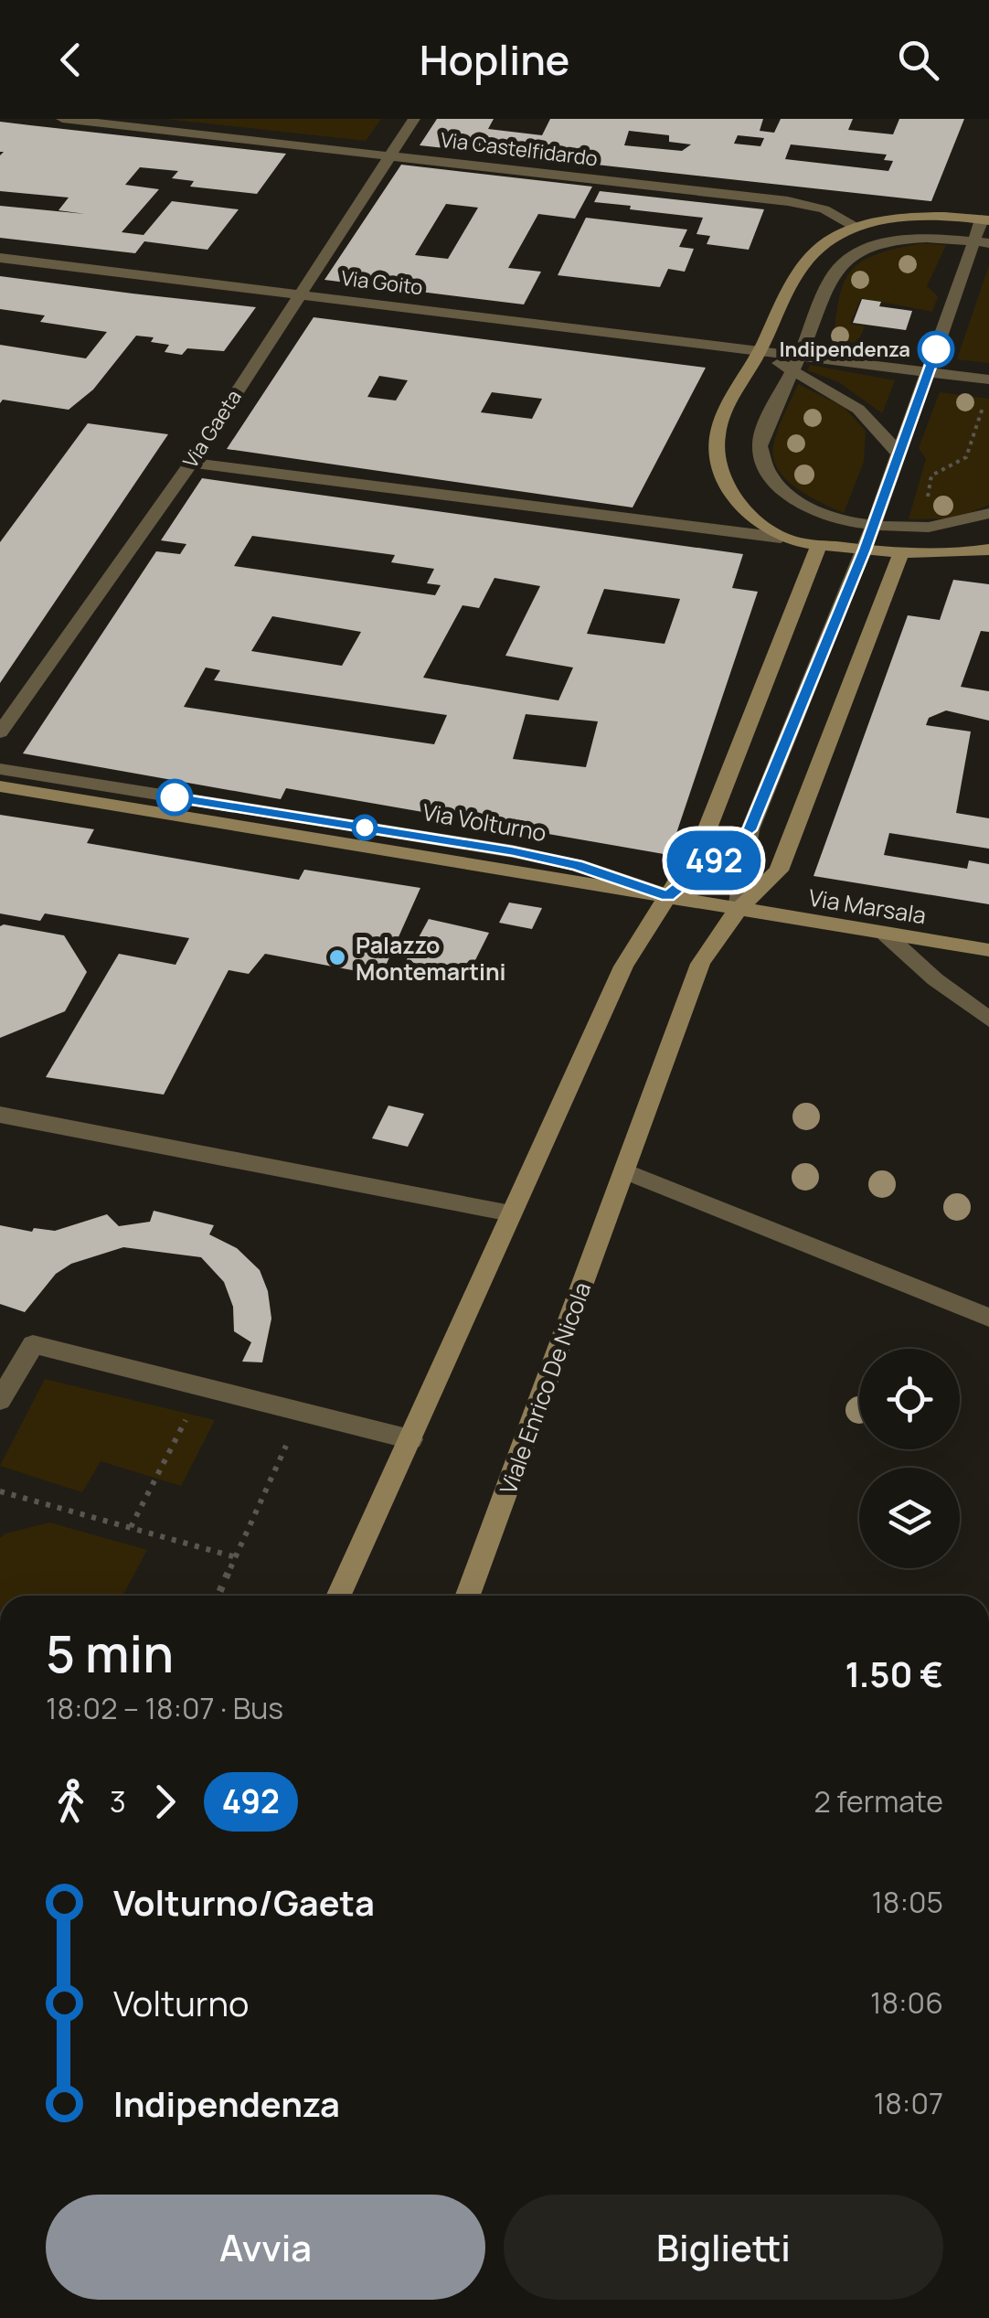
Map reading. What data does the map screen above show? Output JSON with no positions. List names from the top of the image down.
{
  "streets": {
    "street": [
      "Via Castelfidardo",
      "Via Goito",
      "Via Gaeta",
      "Via Volturno",
      "Via Marsala",
      "Viale Enrico De Nicola"
    ]
  },
  "crossings": [
    ["Via Castelfidardo", "Via Gaeta"],
    ["Via Goito", "Via Gaeta"],
    ["Via Volturno", "Via Marsala"],
    ["Via Marsala", "Viale Enrico De Nicola"]
  ],
  "places": ["Indipendenza", "Palazzo Montemartini"],
  "lines": ["bus line 492"],
  "page": {
    "header": "Hopline",
    "on_map": "492",
    "heading": ["5 min", "18:02 – 18:07 · Bus", "1.50 €"],
    "legs": ["3", "492", "2 fermate"],
    "list": [
      {
        "name": "Volturno/Gaeta",
        "value": "18:05"
      },
      {
        "name": "Volturno",
        "value": "18:06"
      },
      {
        "name": "Indipendenza",
        "value": "18:07"
      }
    ],
    "buttons": ["Avvia", "Biglietti"]
  }
}
